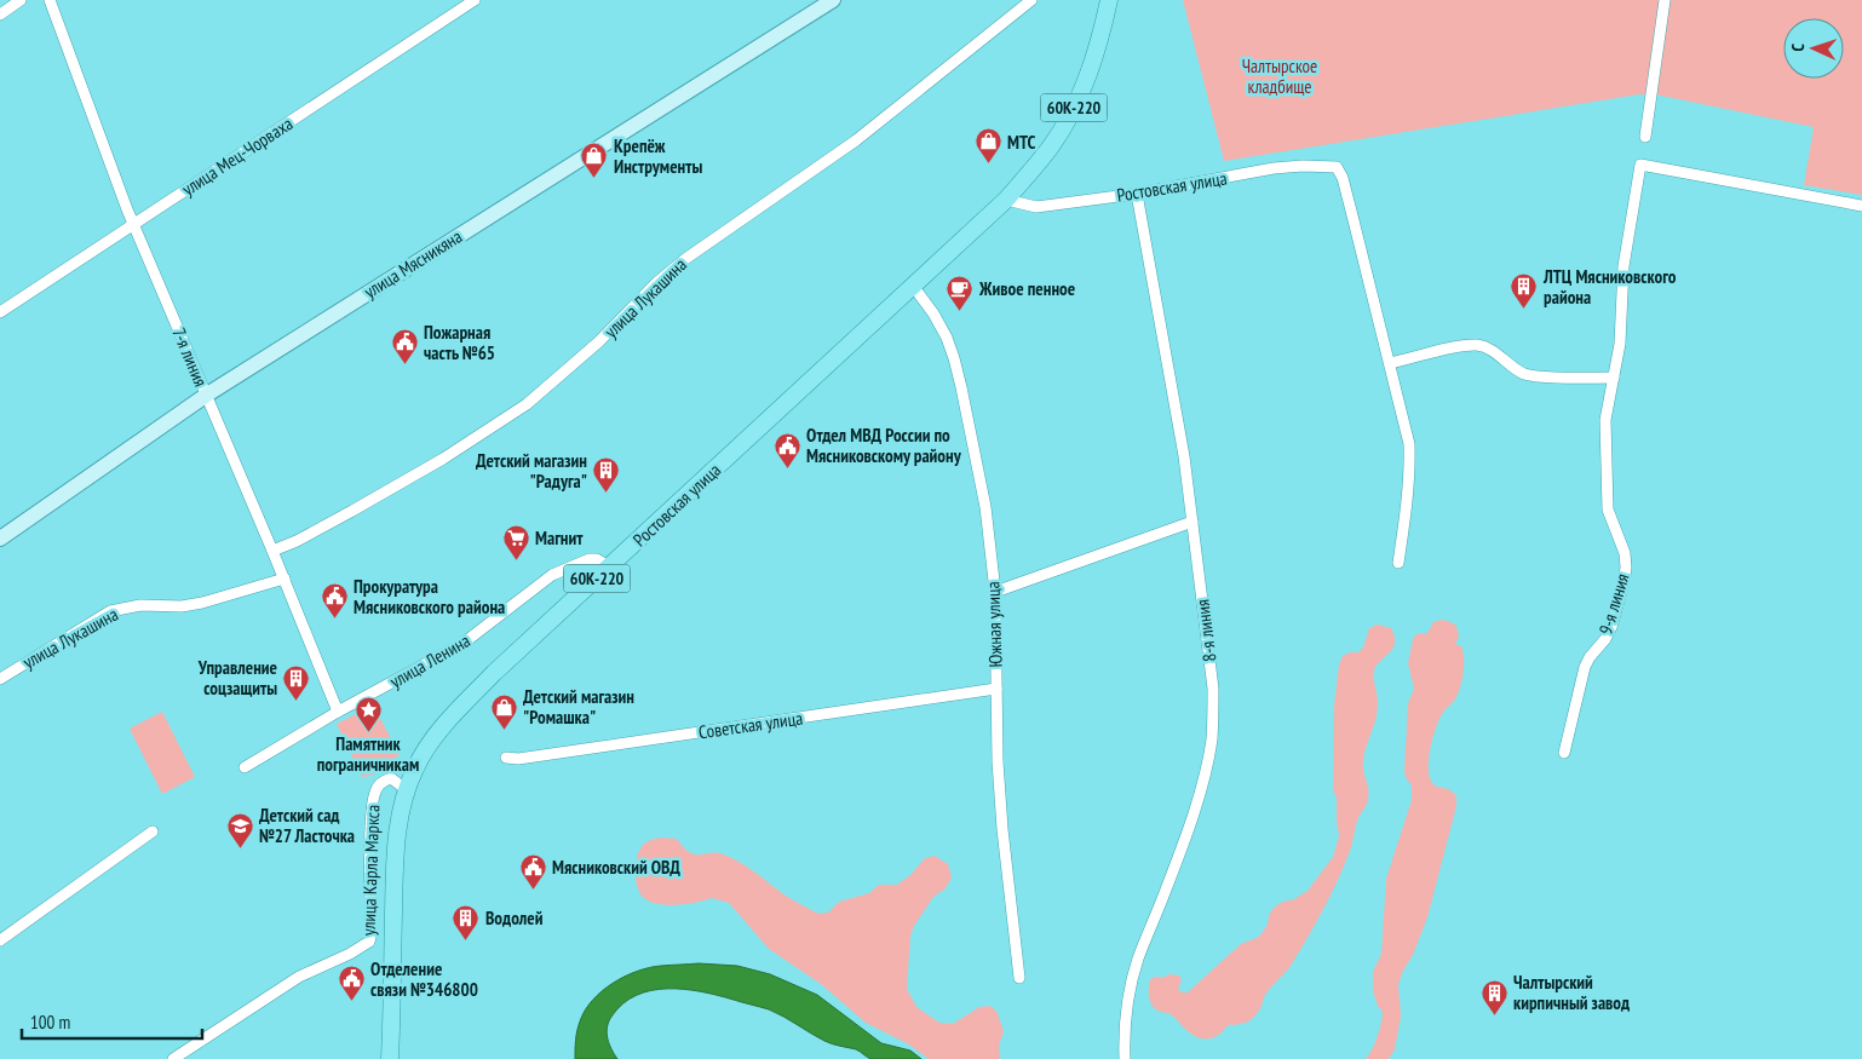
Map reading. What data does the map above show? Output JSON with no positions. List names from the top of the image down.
{
  "streets": {
    "main road": ["60К-220", "Ростовская улица"],
    "street": [
      "улица Мец-Чорваха",
      "улица Мясникяна",
      "улица Лукашина",
      "7-я линия",
      "9-я линия",
      "Южная улица",
      "8-я линия",
      "улица Ленина",
      "Советская улица",
      "улица Карла Маркса"
    ]
  },
  "crossings": [
    ["улица Мец-Чорваха", "7-я линия"],
    ["Ростовская улица", "Южная улица"],
    ["Ростовская улица", "8-я линия"],
    ["Ростовская улица", "улица Ленина"],
    ["Ростовская улица", "улица Карла Маркса"],
    ["улица Мясникяна", "7-я линия"],
    ["улица Лукашина", "7-я линия"],
    ["7-я линия", "улица Ленина"],
    ["Южная улица", "Советская улица"]
  ],
  "parks": ["Чалтырское кладбище"],
  "places": {
    "shop": ["МТС", "Крепёж Инструменты", "Детский магазин \"Ромашка\""],
    "building": [
      "ЛТЦ Мясниковского района",
      "Детский магазин \"Радуга\"",
      "Управление соцзащиты",
      "Водолей",
      "Чалтырский кирпичный завод"
    ],
    "cafe": ["Живое пенное"],
    "public building": [
      "Пожарная часть №65",
      "Отдел МВД России по Мясниковскому району",
      "Прокуратура Мясниковского района",
      "Мясниковский ОВД",
      "Отделение связи №346800"
    ],
    "supermarket": ["Магнит"],
    "place": ["Памятник пограничникам"],
    "school or university": ["Детский сад №27 Ласточка"]
  },
  "scale_bar": "100 m",
  "north": "left"
}
